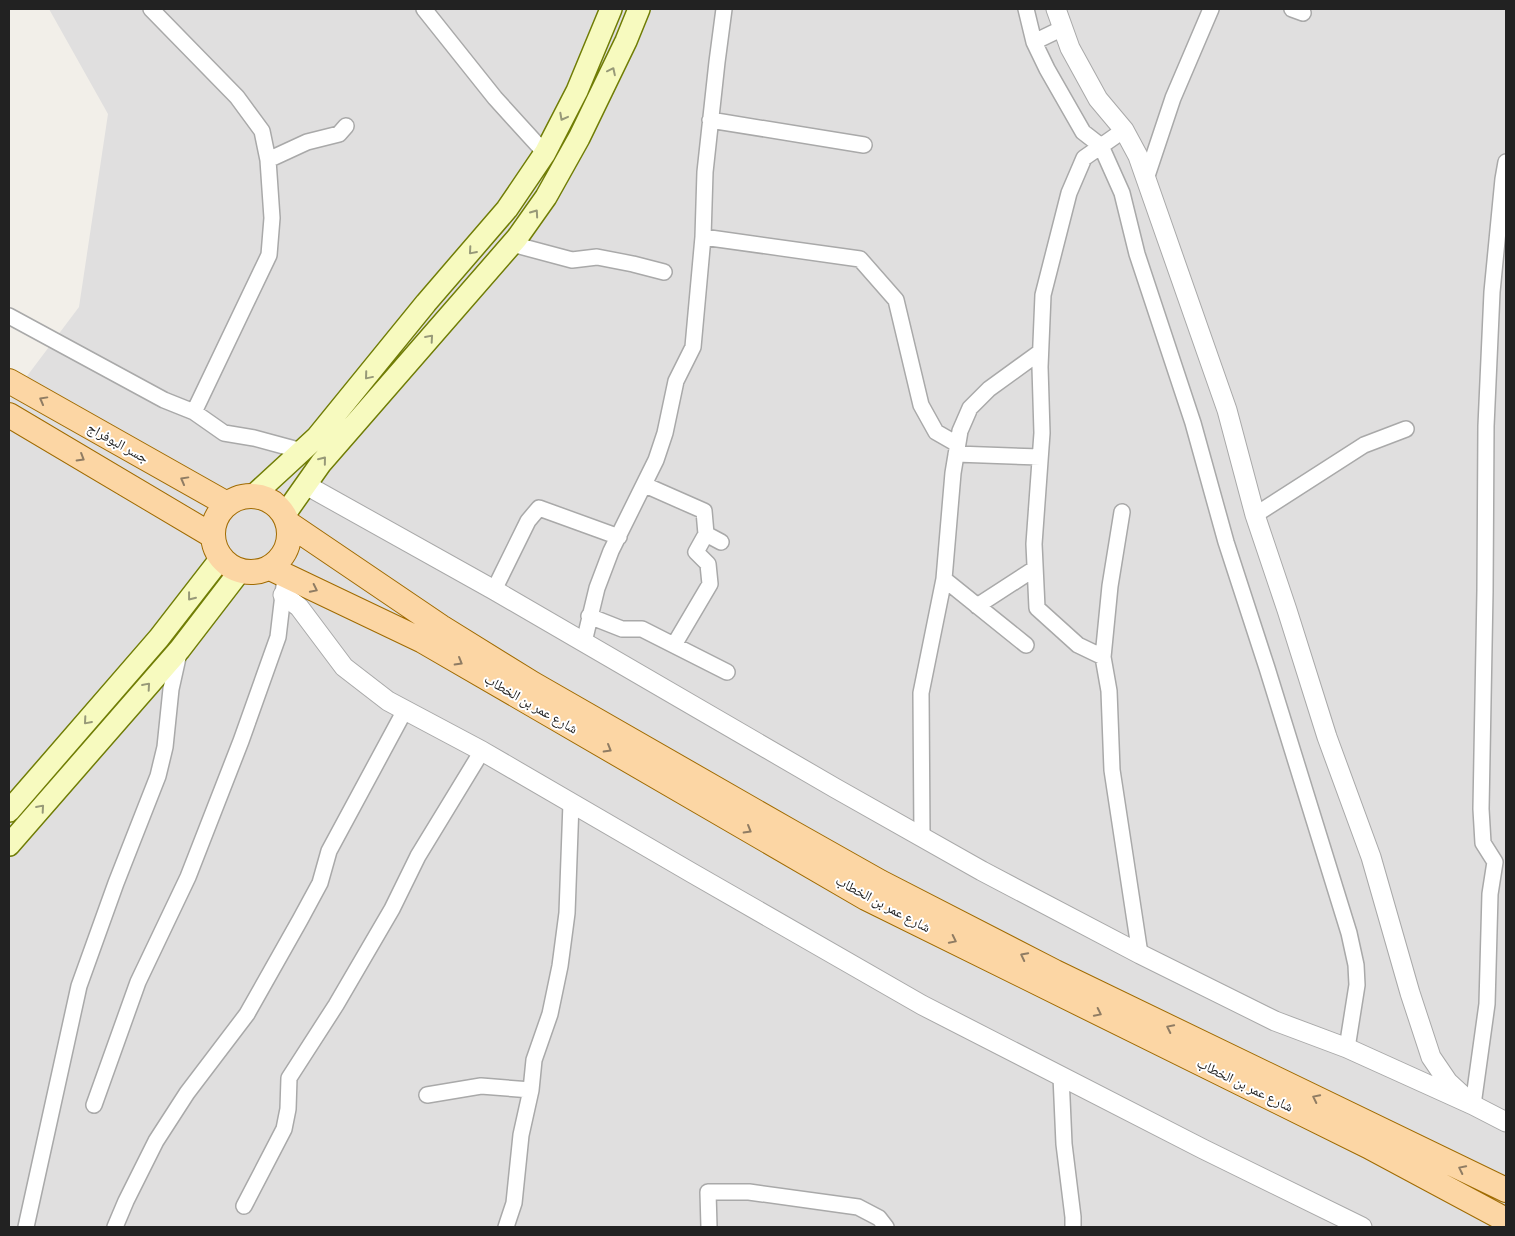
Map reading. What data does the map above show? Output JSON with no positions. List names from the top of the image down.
{
  "streets": {
    "main road": ["جسر البوفراج", "شارع عمر بن الخطاب"]
  },
  "crossings": [
    ["جسر البوفراج", "شارع عمر بن الخطاب"]
  ]
}
